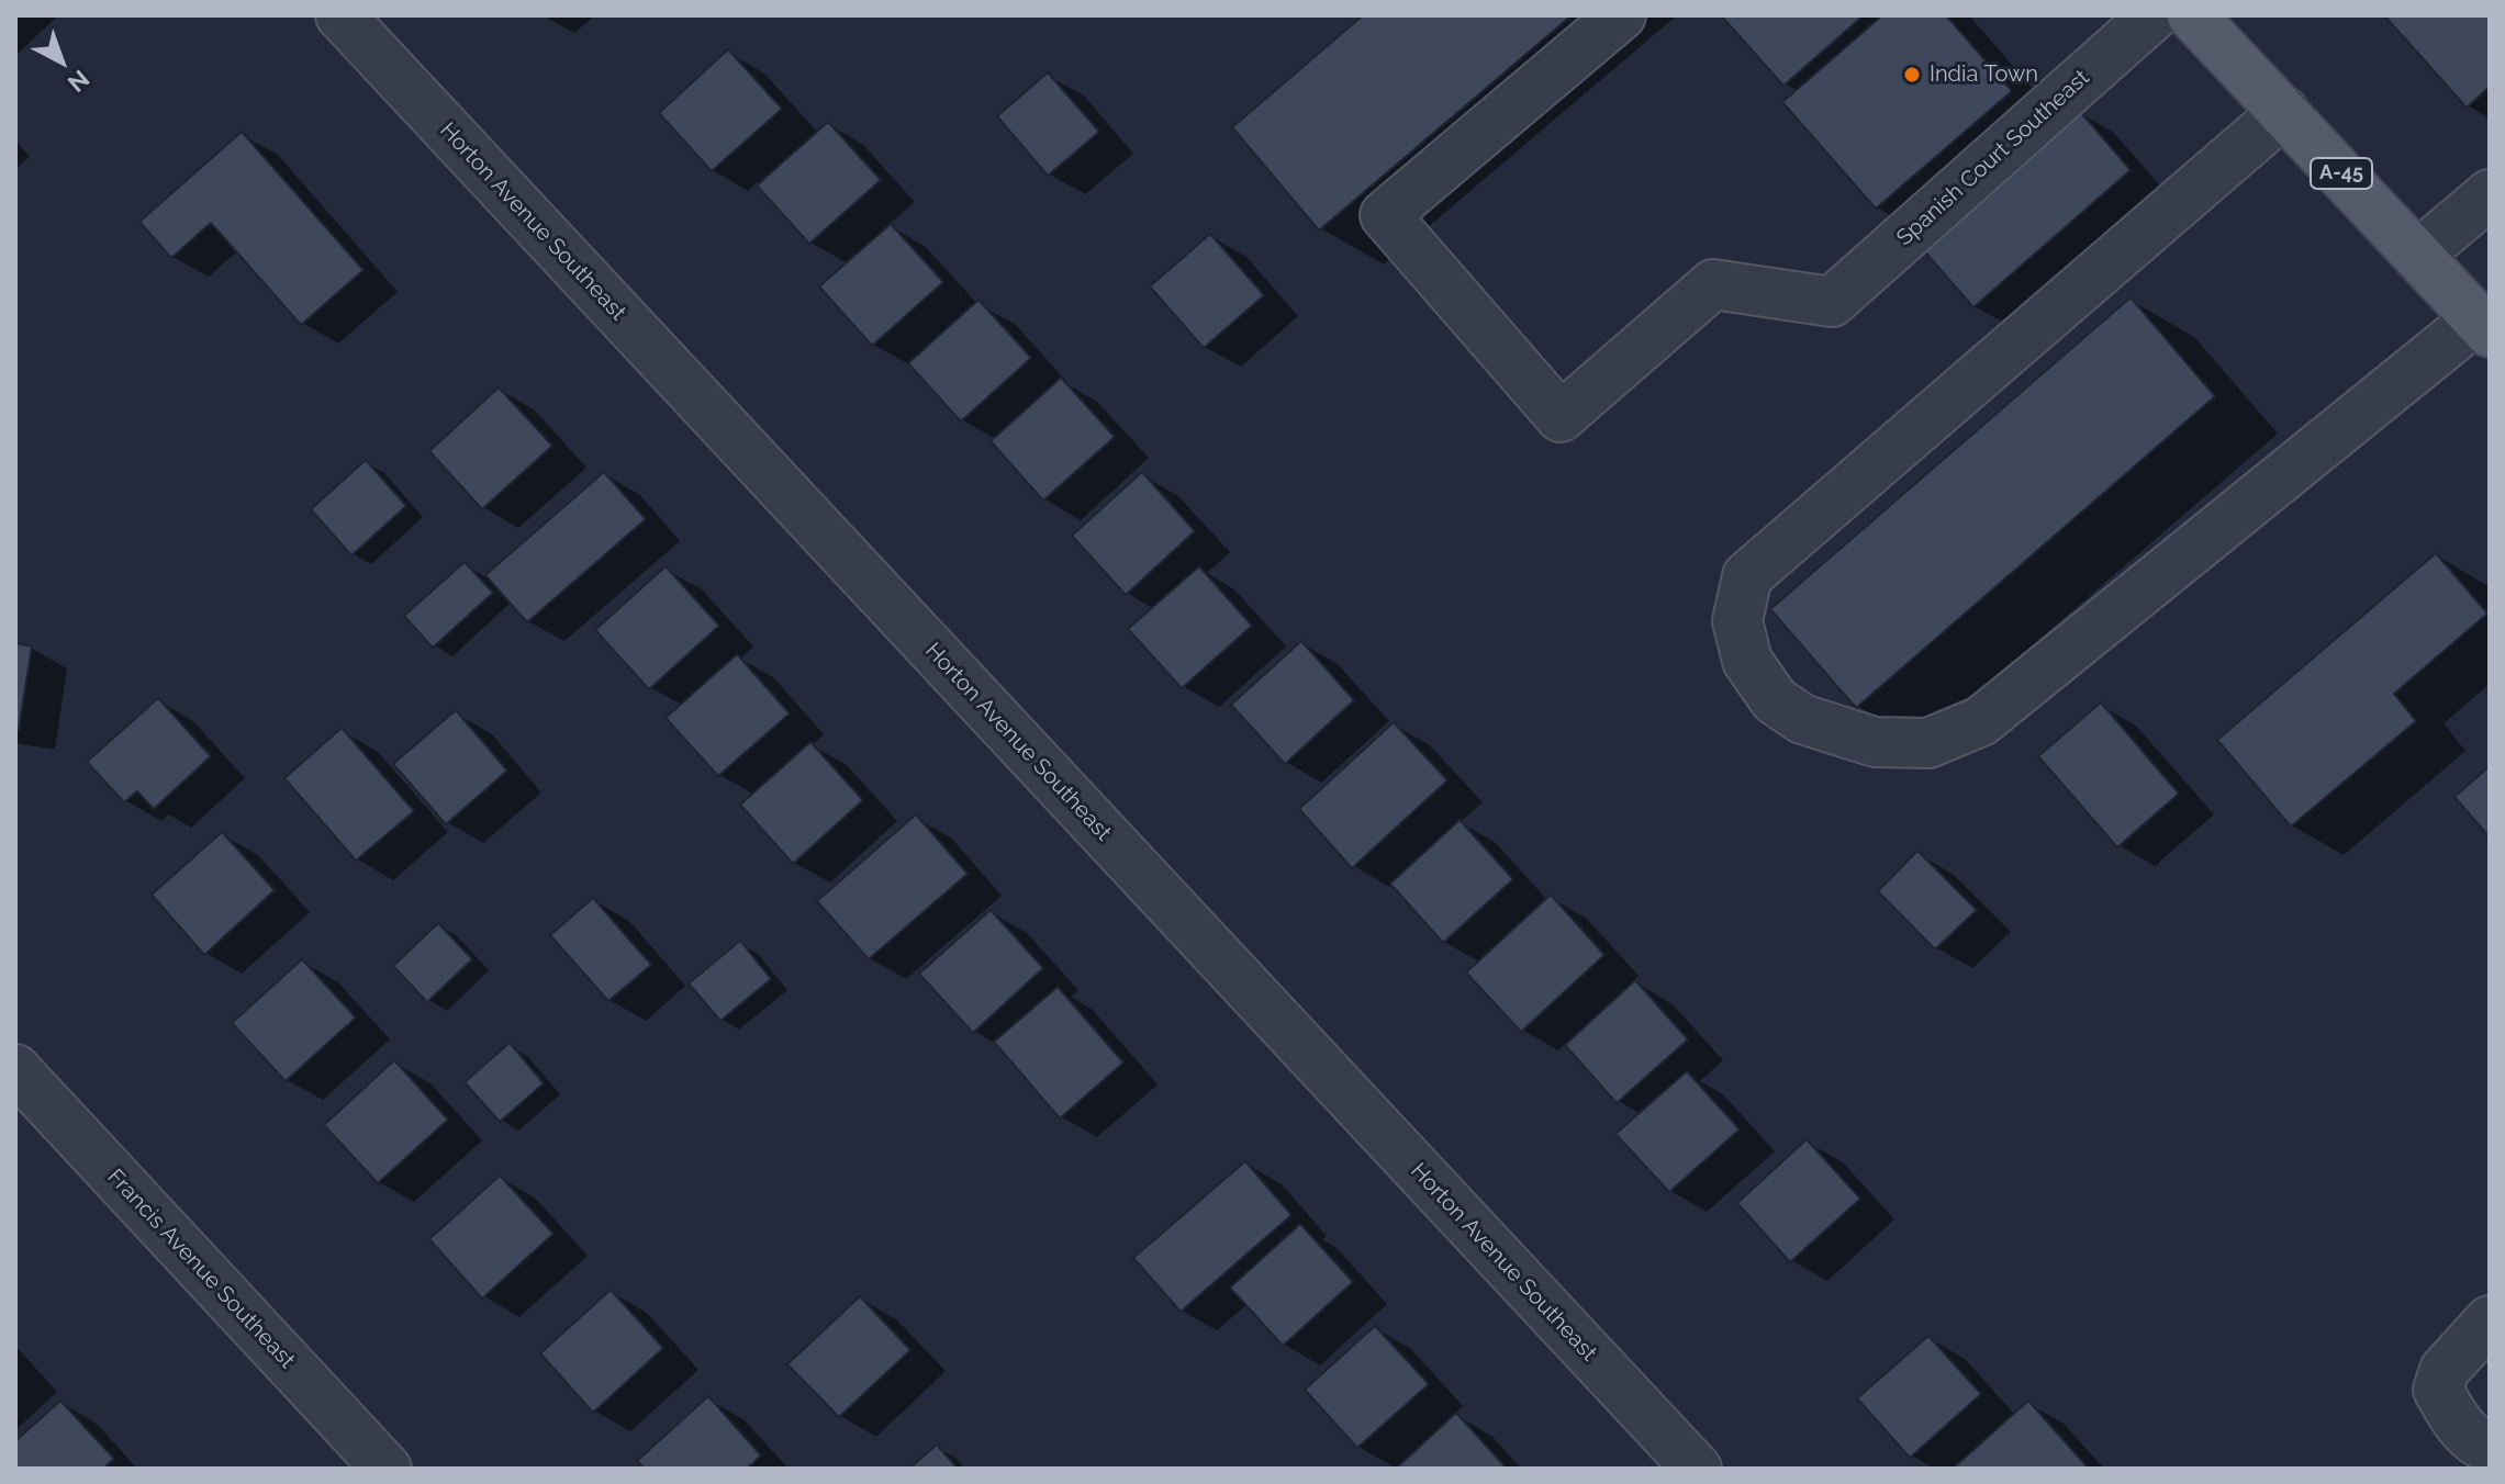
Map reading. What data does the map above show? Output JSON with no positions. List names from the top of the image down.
{
  "streets": {
    "main road": ["A-45"],
    "street": ["Spanish Court Southeast", "Horton Avenue Southeast", "Francis Avenue Southeast"]
  },
  "places": ["India Town"],
  "north": "bottom right"
}
